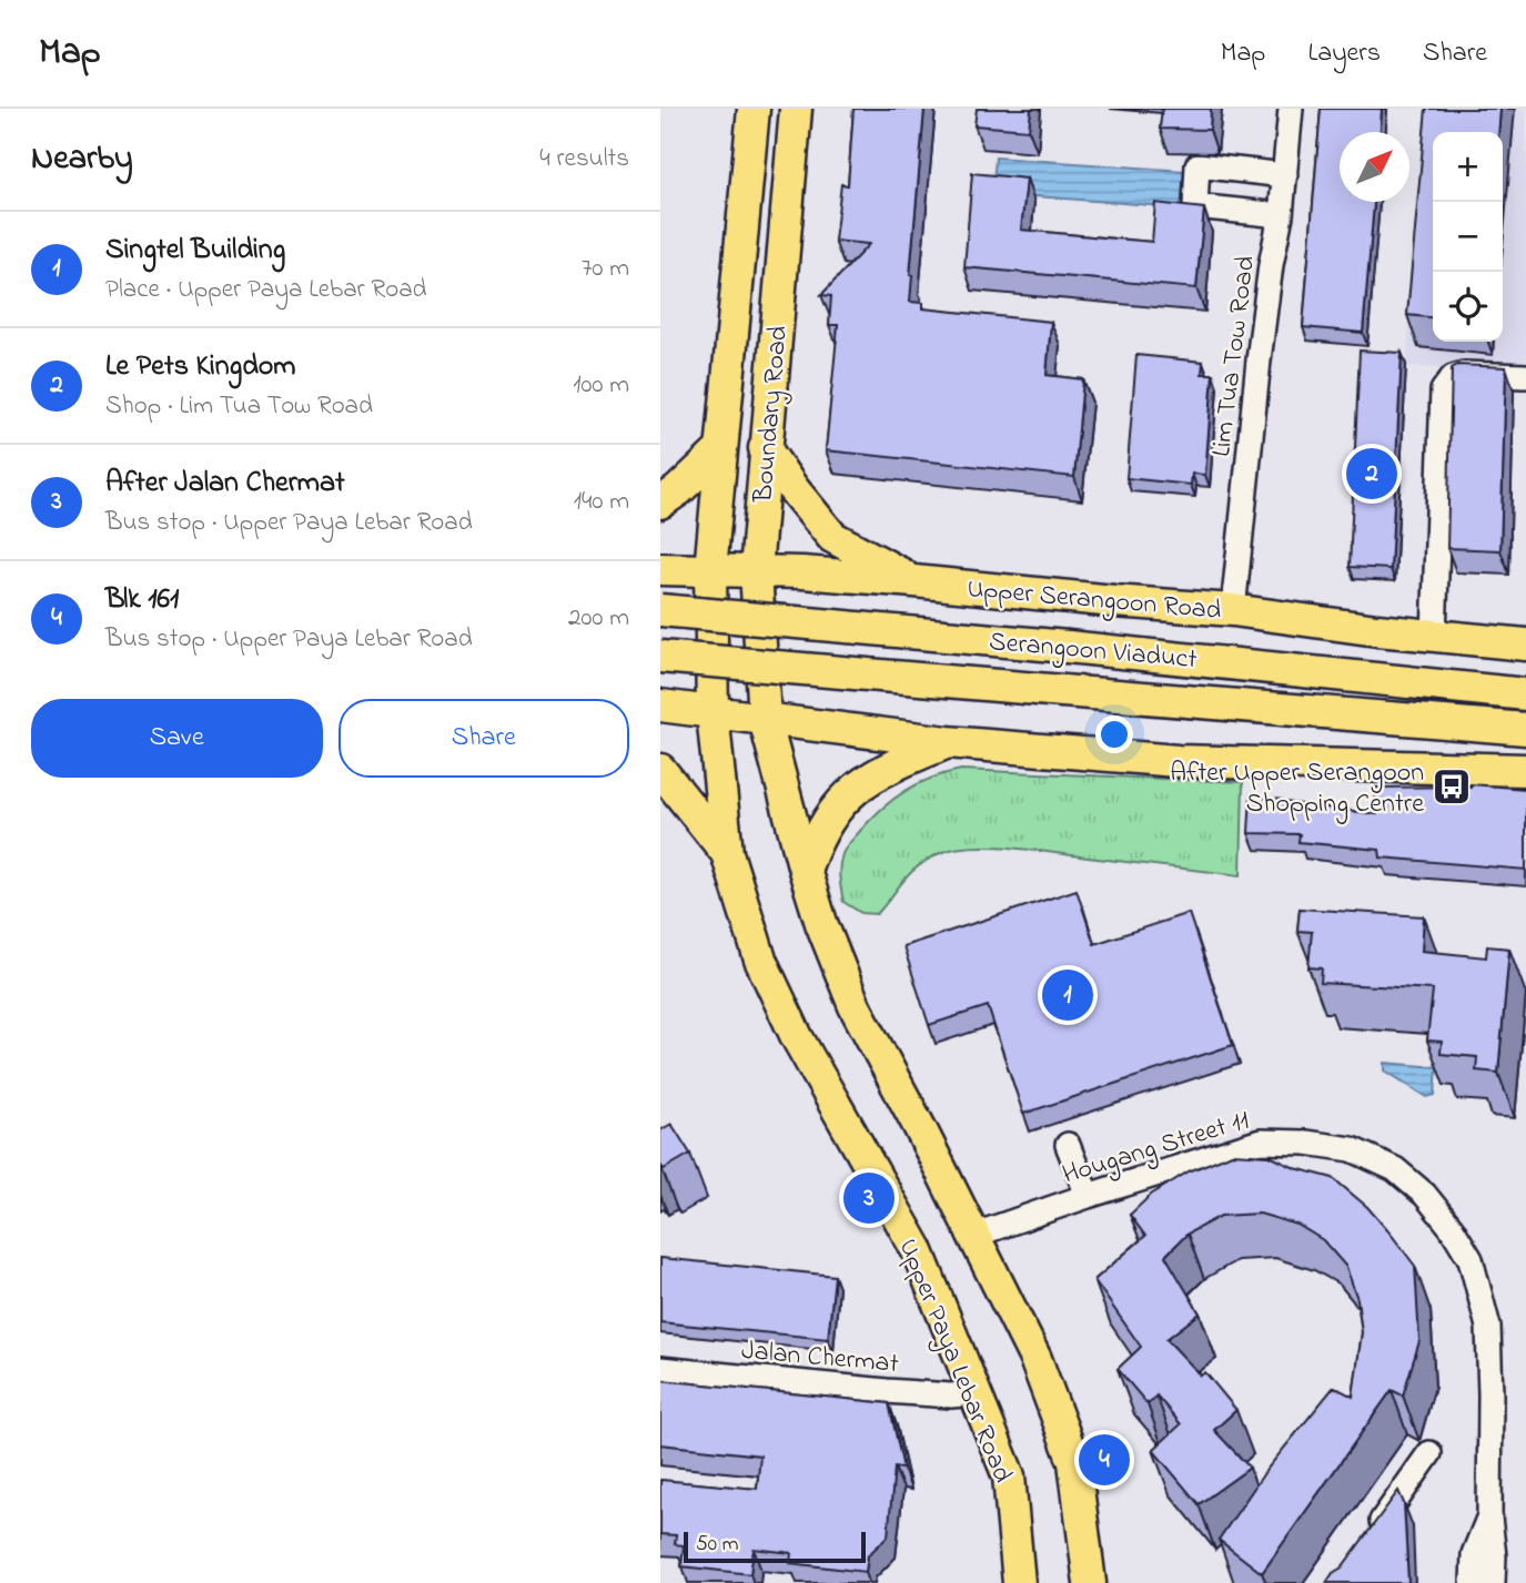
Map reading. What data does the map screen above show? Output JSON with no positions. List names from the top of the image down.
{
  "streets": {
    "main road": [
      "Boundary Road",
      "Upper Serangoon Road",
      "Serangoon Viaduct",
      "Upper Paya Lebar Road"
    ],
    "street": ["Lim Tua Tow Road", "Hougang Street 11", "Jalan Chermat"]
  },
  "crossings": [
    ["Lim Tua Tow Road", "Upper Serangoon Road"],
    ["Boundary Road", "Upper Serangoon Road"],
    ["Boundary Road", "Upper Paya Lebar Road"],
    ["Jalan Chermat", "Upper Paya Lebar Road"]
  ],
  "places": {
    "bus stop": ["After Upper Serangoon Shopping Centre"]
  },
  "scale_bar": "50 m",
  "north": "top right",
  "page": {
    "header": "Map",
    "nav": ["Map", "Layers", "Share"],
    "heading": ["Nearby", "4 results"],
    "map_buttons": ["+", "−"],
    "list": [
      {
        "mark": "1",
        "name": "Singtel Building",
        "note": "Place · Upper Paya Lebar Road",
        "value": "70 m"
      },
      {
        "mark": "2",
        "name": "Le Pets Kingdom",
        "note": "Shop · Lim Tua Tow Road",
        "value": "100 m"
      },
      {
        "mark": "3",
        "name": "After Jalan Chermat",
        "note": "Bus stop · Upper Paya Lebar Road",
        "value": "140 m"
      },
      {
        "mark": "4",
        "name": "Blk 161",
        "note": "Bus stop · Upper Paya Lebar Road",
        "value": "200 m"
      }
    ],
    "pins": [
      "2",
      "1",
      "3",
      "4"
    ],
    "buttons": ["Save", "Share"],
    "scale": "50 m"
  }
}
